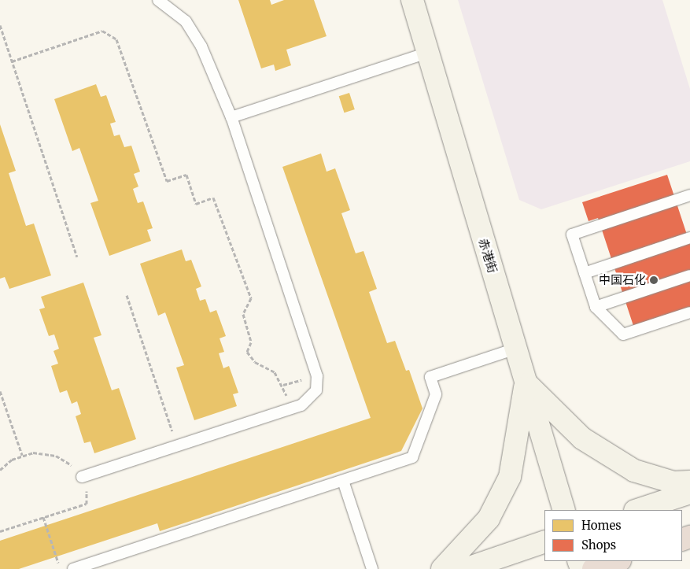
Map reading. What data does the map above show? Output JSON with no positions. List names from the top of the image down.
{
  "streets": {
    "street": ["赤港街"]
  },
  "places": ["中国石化"],
  "legend": ["Homes", "Shops"]
}
